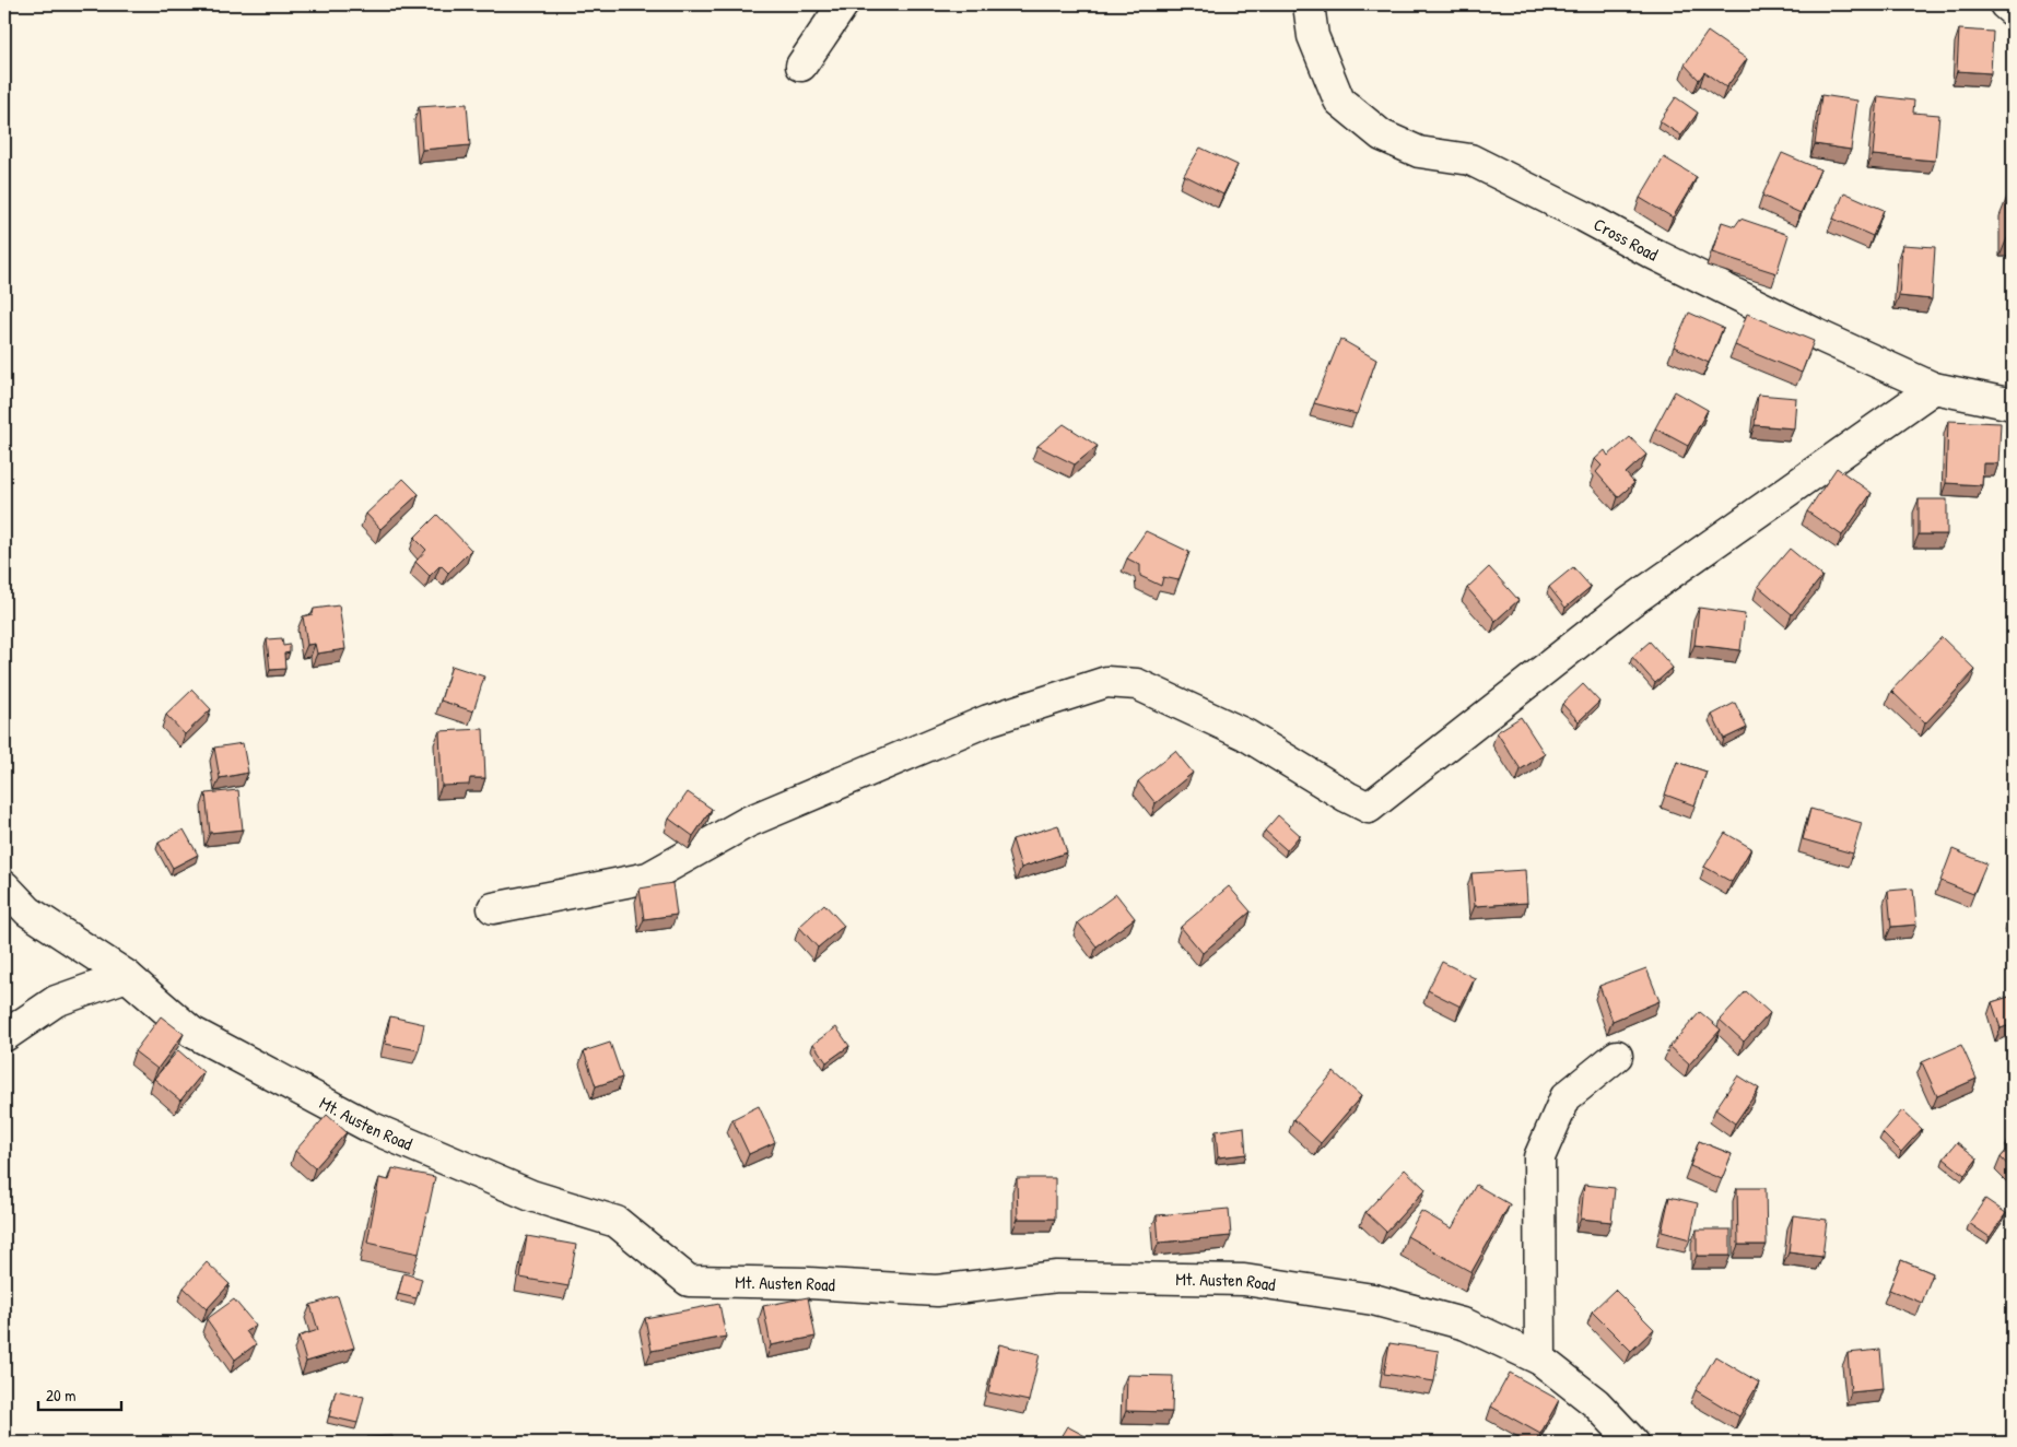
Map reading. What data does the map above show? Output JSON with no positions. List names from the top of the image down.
{
  "streets": {
    "street": ["Cross Road", "Mt. Austen Road"]
  },
  "scale_bar": "20 m"
}
